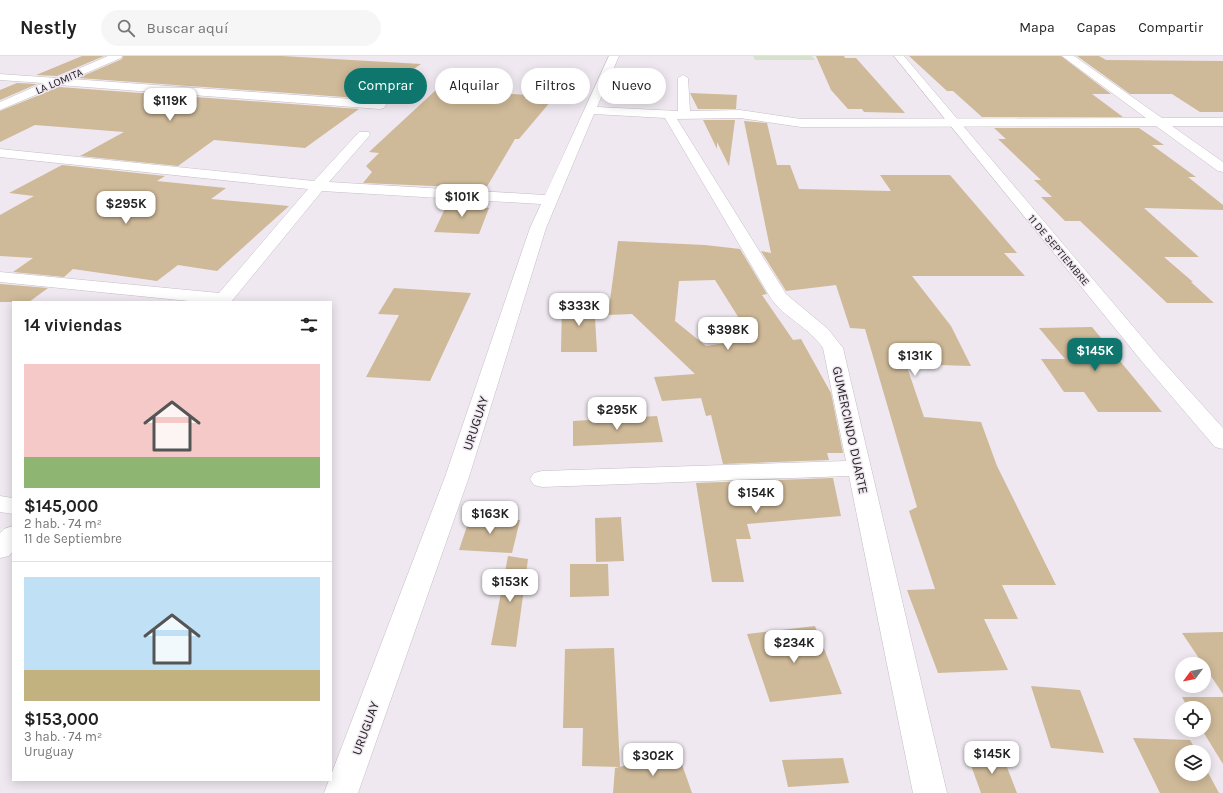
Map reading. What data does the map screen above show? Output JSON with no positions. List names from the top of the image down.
{
  "streets": {
    "street": [
      "LA LOMITA",
      "11 DE SEPTIEMBRE",
      "URUGUAY",
      "GUMERCINDO DUARTE"
    ]
  },
  "north": "bottom left",
  "page": {
    "header": "Nestly",
    "search": "Buscar aquí",
    "nav": ["Mapa", "Capas", "Compartir"],
    "chip": [
      "Comprar",
      "Alquilar",
      "Filtros",
      "Nuevo"
    ],
    "price": [
      "$119K",
      "$101K",
      "$295K",
      "$333K",
      "$398K",
      "$145K",
      "$131K",
      "$295K",
      "$154K",
      "$163K",
      "$153K",
      "$234K",
      "$145K",
      "$302K"
    ],
    "heading": "14 viviendas",
    "list": [
      {
        "name": "$145,000",
        "note": "2 hab. · 74 m² · 11 de Septiembre"
      },
      {
        "name": "$153,000",
        "note": "3 hab. · 74 m² · Uruguay"
      }
    ]
  }
}
